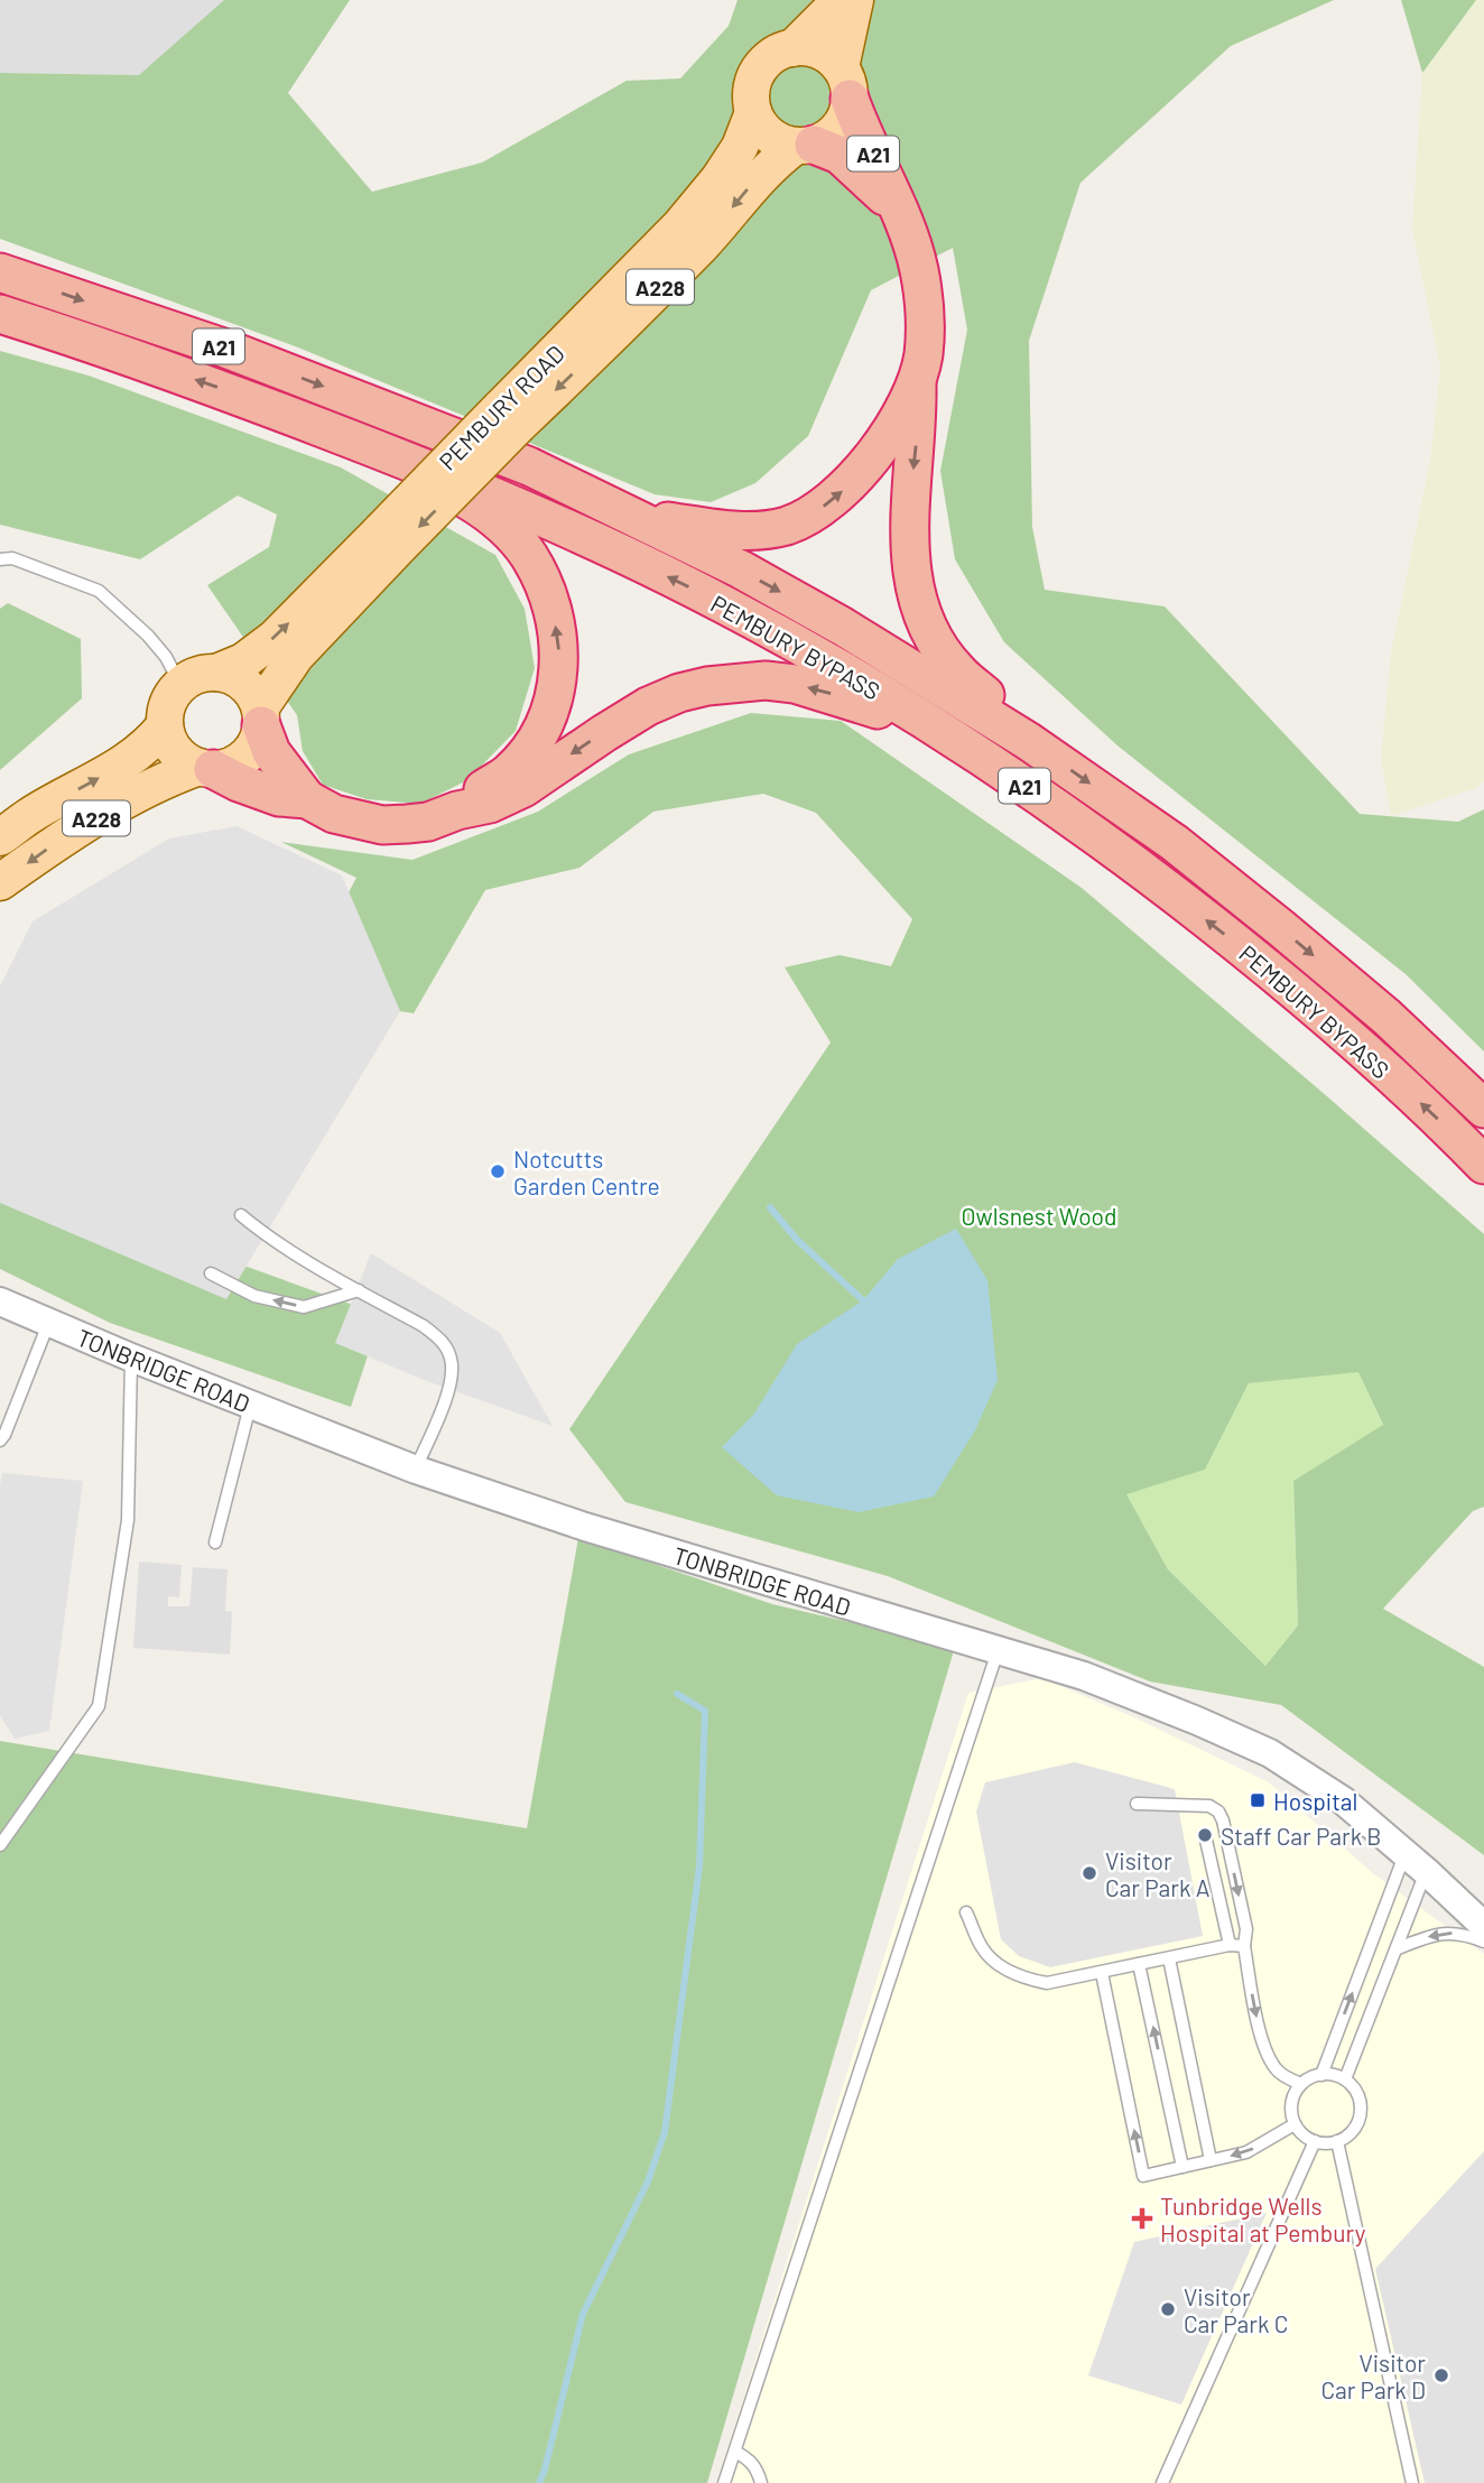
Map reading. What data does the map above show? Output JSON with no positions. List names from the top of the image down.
{
  "streets": {
    "highway": ["A21", "PEMBURY BYPASS"],
    "main road": ["A228", "PEMBURY ROAD"],
    "street": ["TONBRIDGE ROAD"]
  },
  "crossings": [
    ["A21", "A228"],
    ["A21", "PEMBURY ROAD"],
    ["A21", "PEMBURY BYPASS"],
    ["A228", "PEMBURY ROAD"]
  ],
  "parks": ["Owlsnest Wood"],
  "places": {
    "other": [
      "Notcutts Garden Centre",
      "Staff Car Park B",
      "Visitor Car Park A",
      "Visitor Car Park C",
      "Visitor Car Park D"
    ],
    "transit": ["Hospital"],
    "health": ["Tunbridge Wells Hospital at Pembury"]
  }
}
